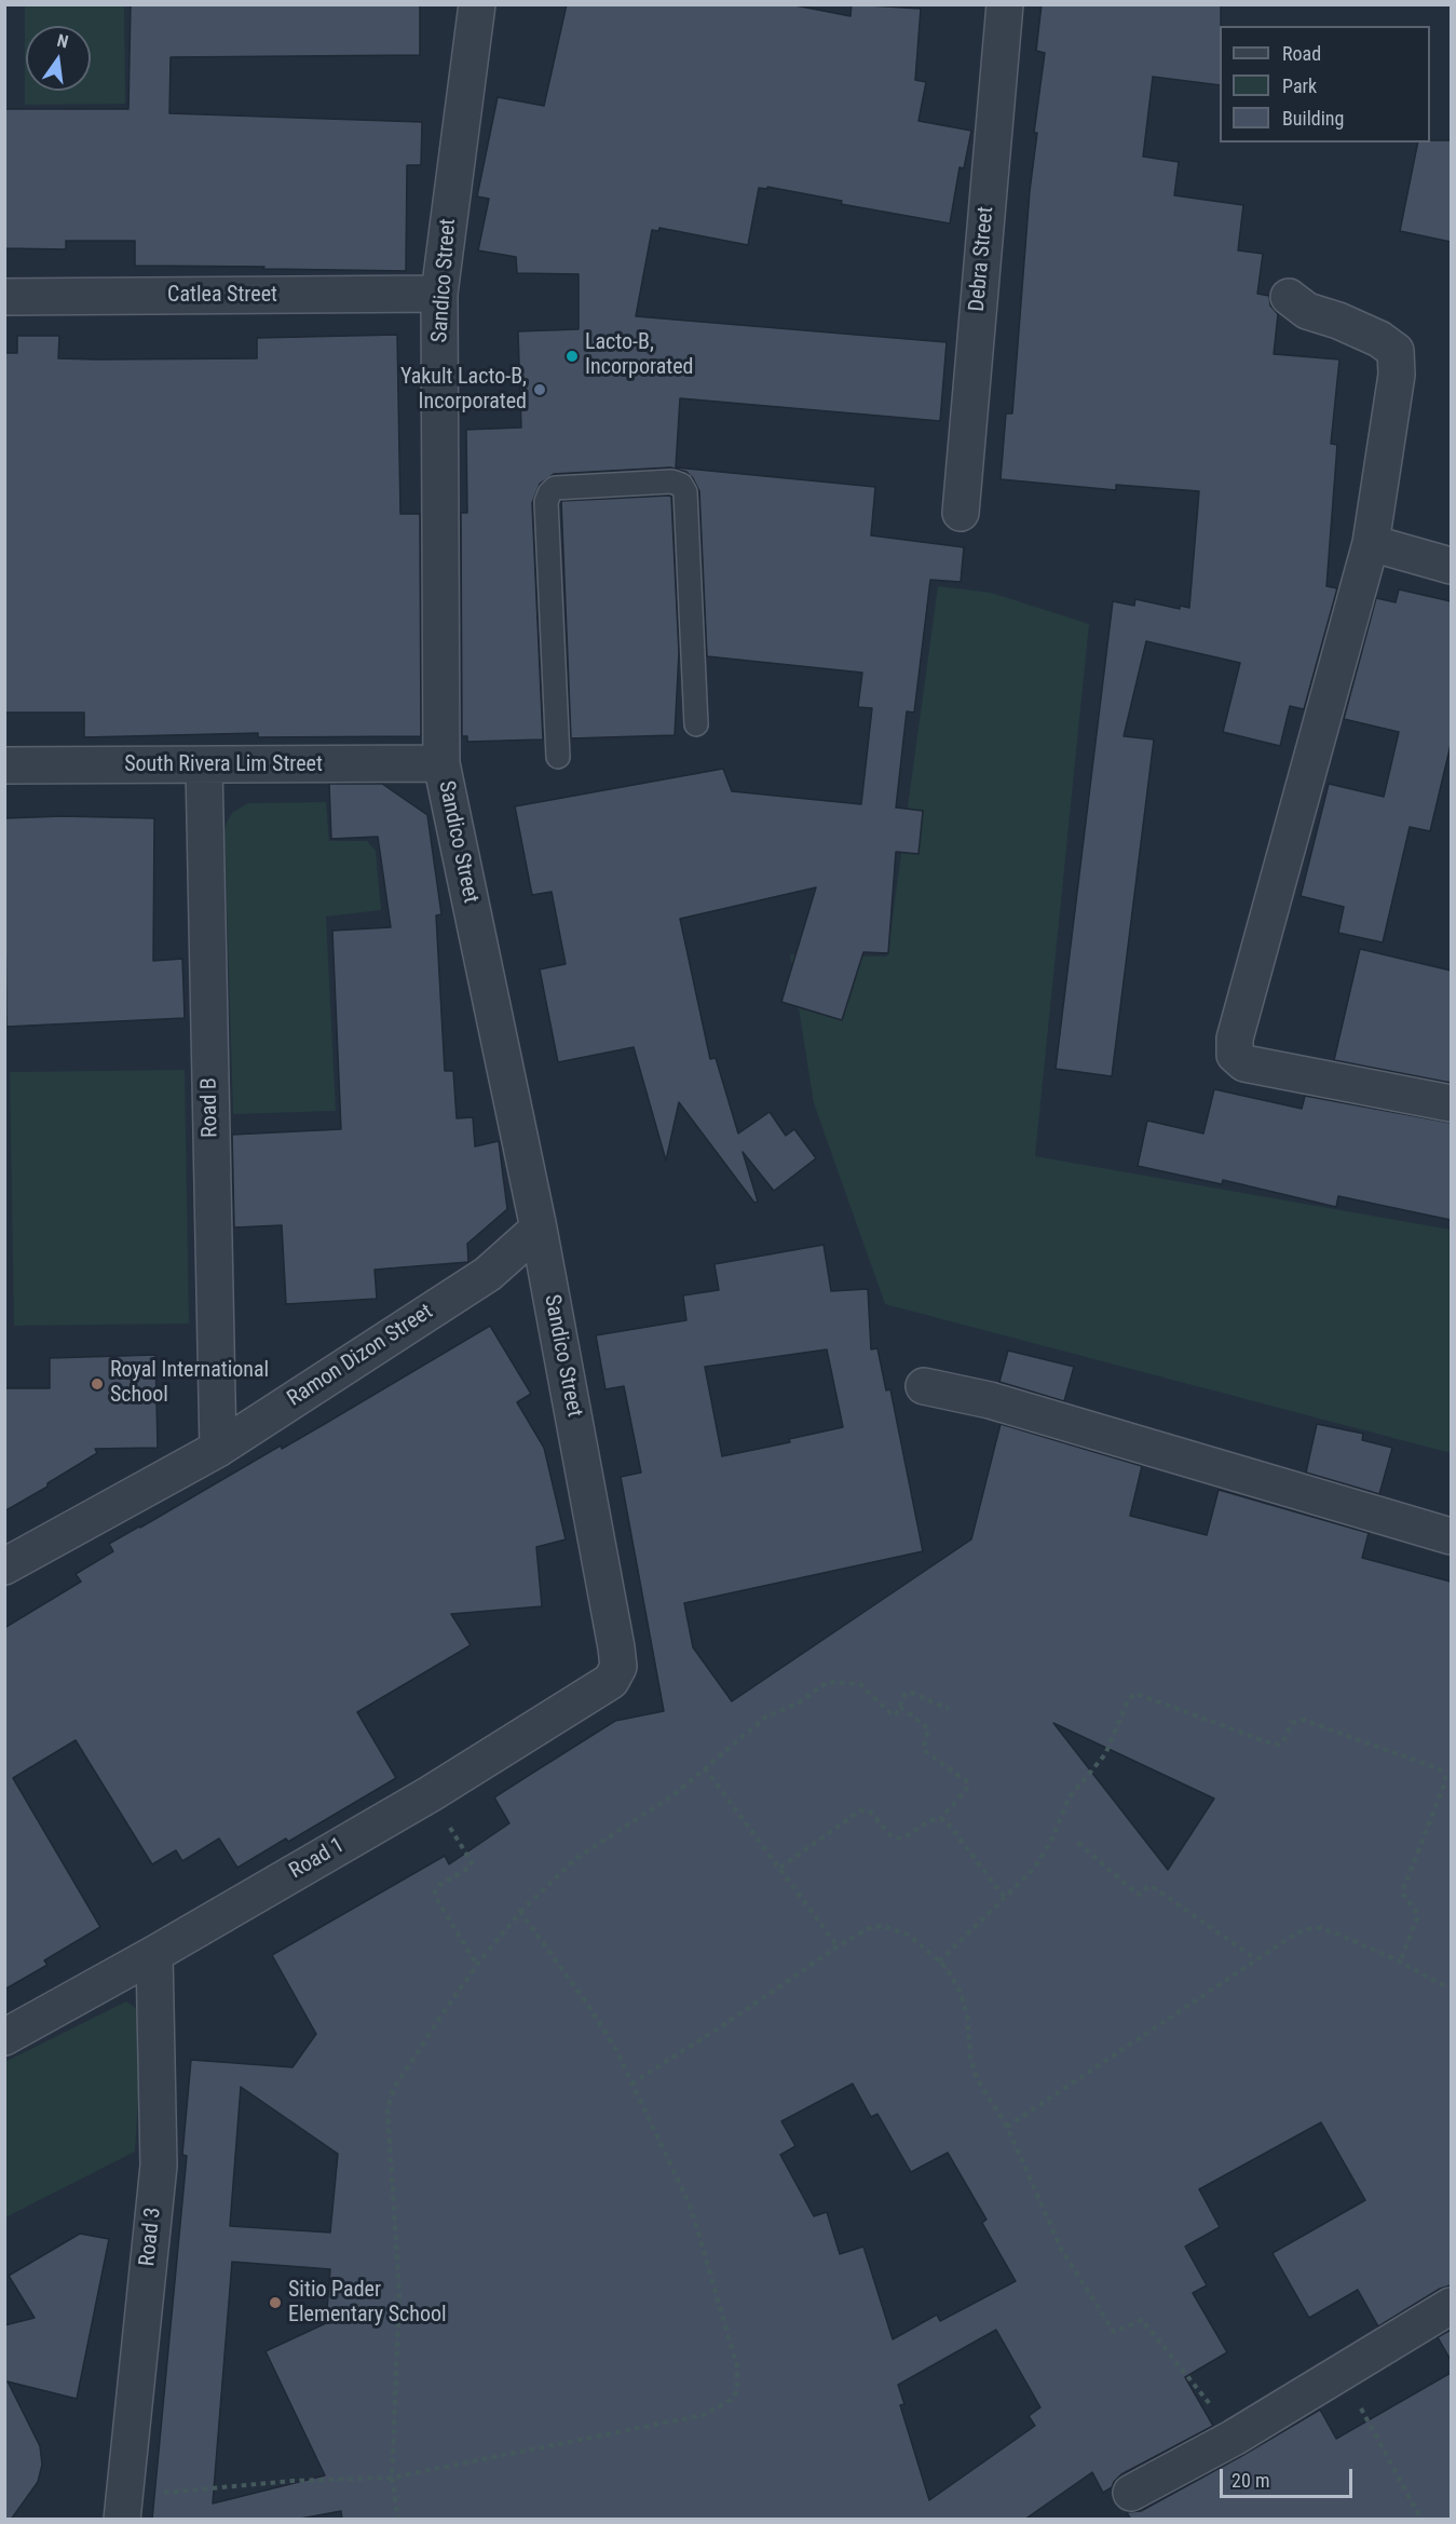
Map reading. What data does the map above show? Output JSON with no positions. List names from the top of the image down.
{
  "streets": {
    "street": [
      "Debra Street",
      "Sandico Street",
      "Catlea Street",
      "South Rivera Lim Street",
      "Road B",
      "Ramon Dizon Street",
      "Road 1",
      "Road 3"
    ]
  },
  "crossings": [
    ["Sandico Street", "Catlea Street"],
    ["Sandico Street", "South Rivera Lim Street"],
    ["Sandico Street", "Ramon Dizon Street"],
    ["Sandico Street", "Road 1"],
    ["South Rivera Lim Street", "Road B"],
    ["Road B", "Ramon Dizon Street"],
    ["Road 1", "Road 3"]
  ],
  "places": [
    "Lacto-B, Incorporated",
    "Yakult Lacto-B, Incorporated",
    "Royal International School",
    "Sitio Pader Elementary School"
  ],
  "legend": ["Road", "Park", "Building"],
  "scale_bar": "20 m",
  "north": "top"
}
